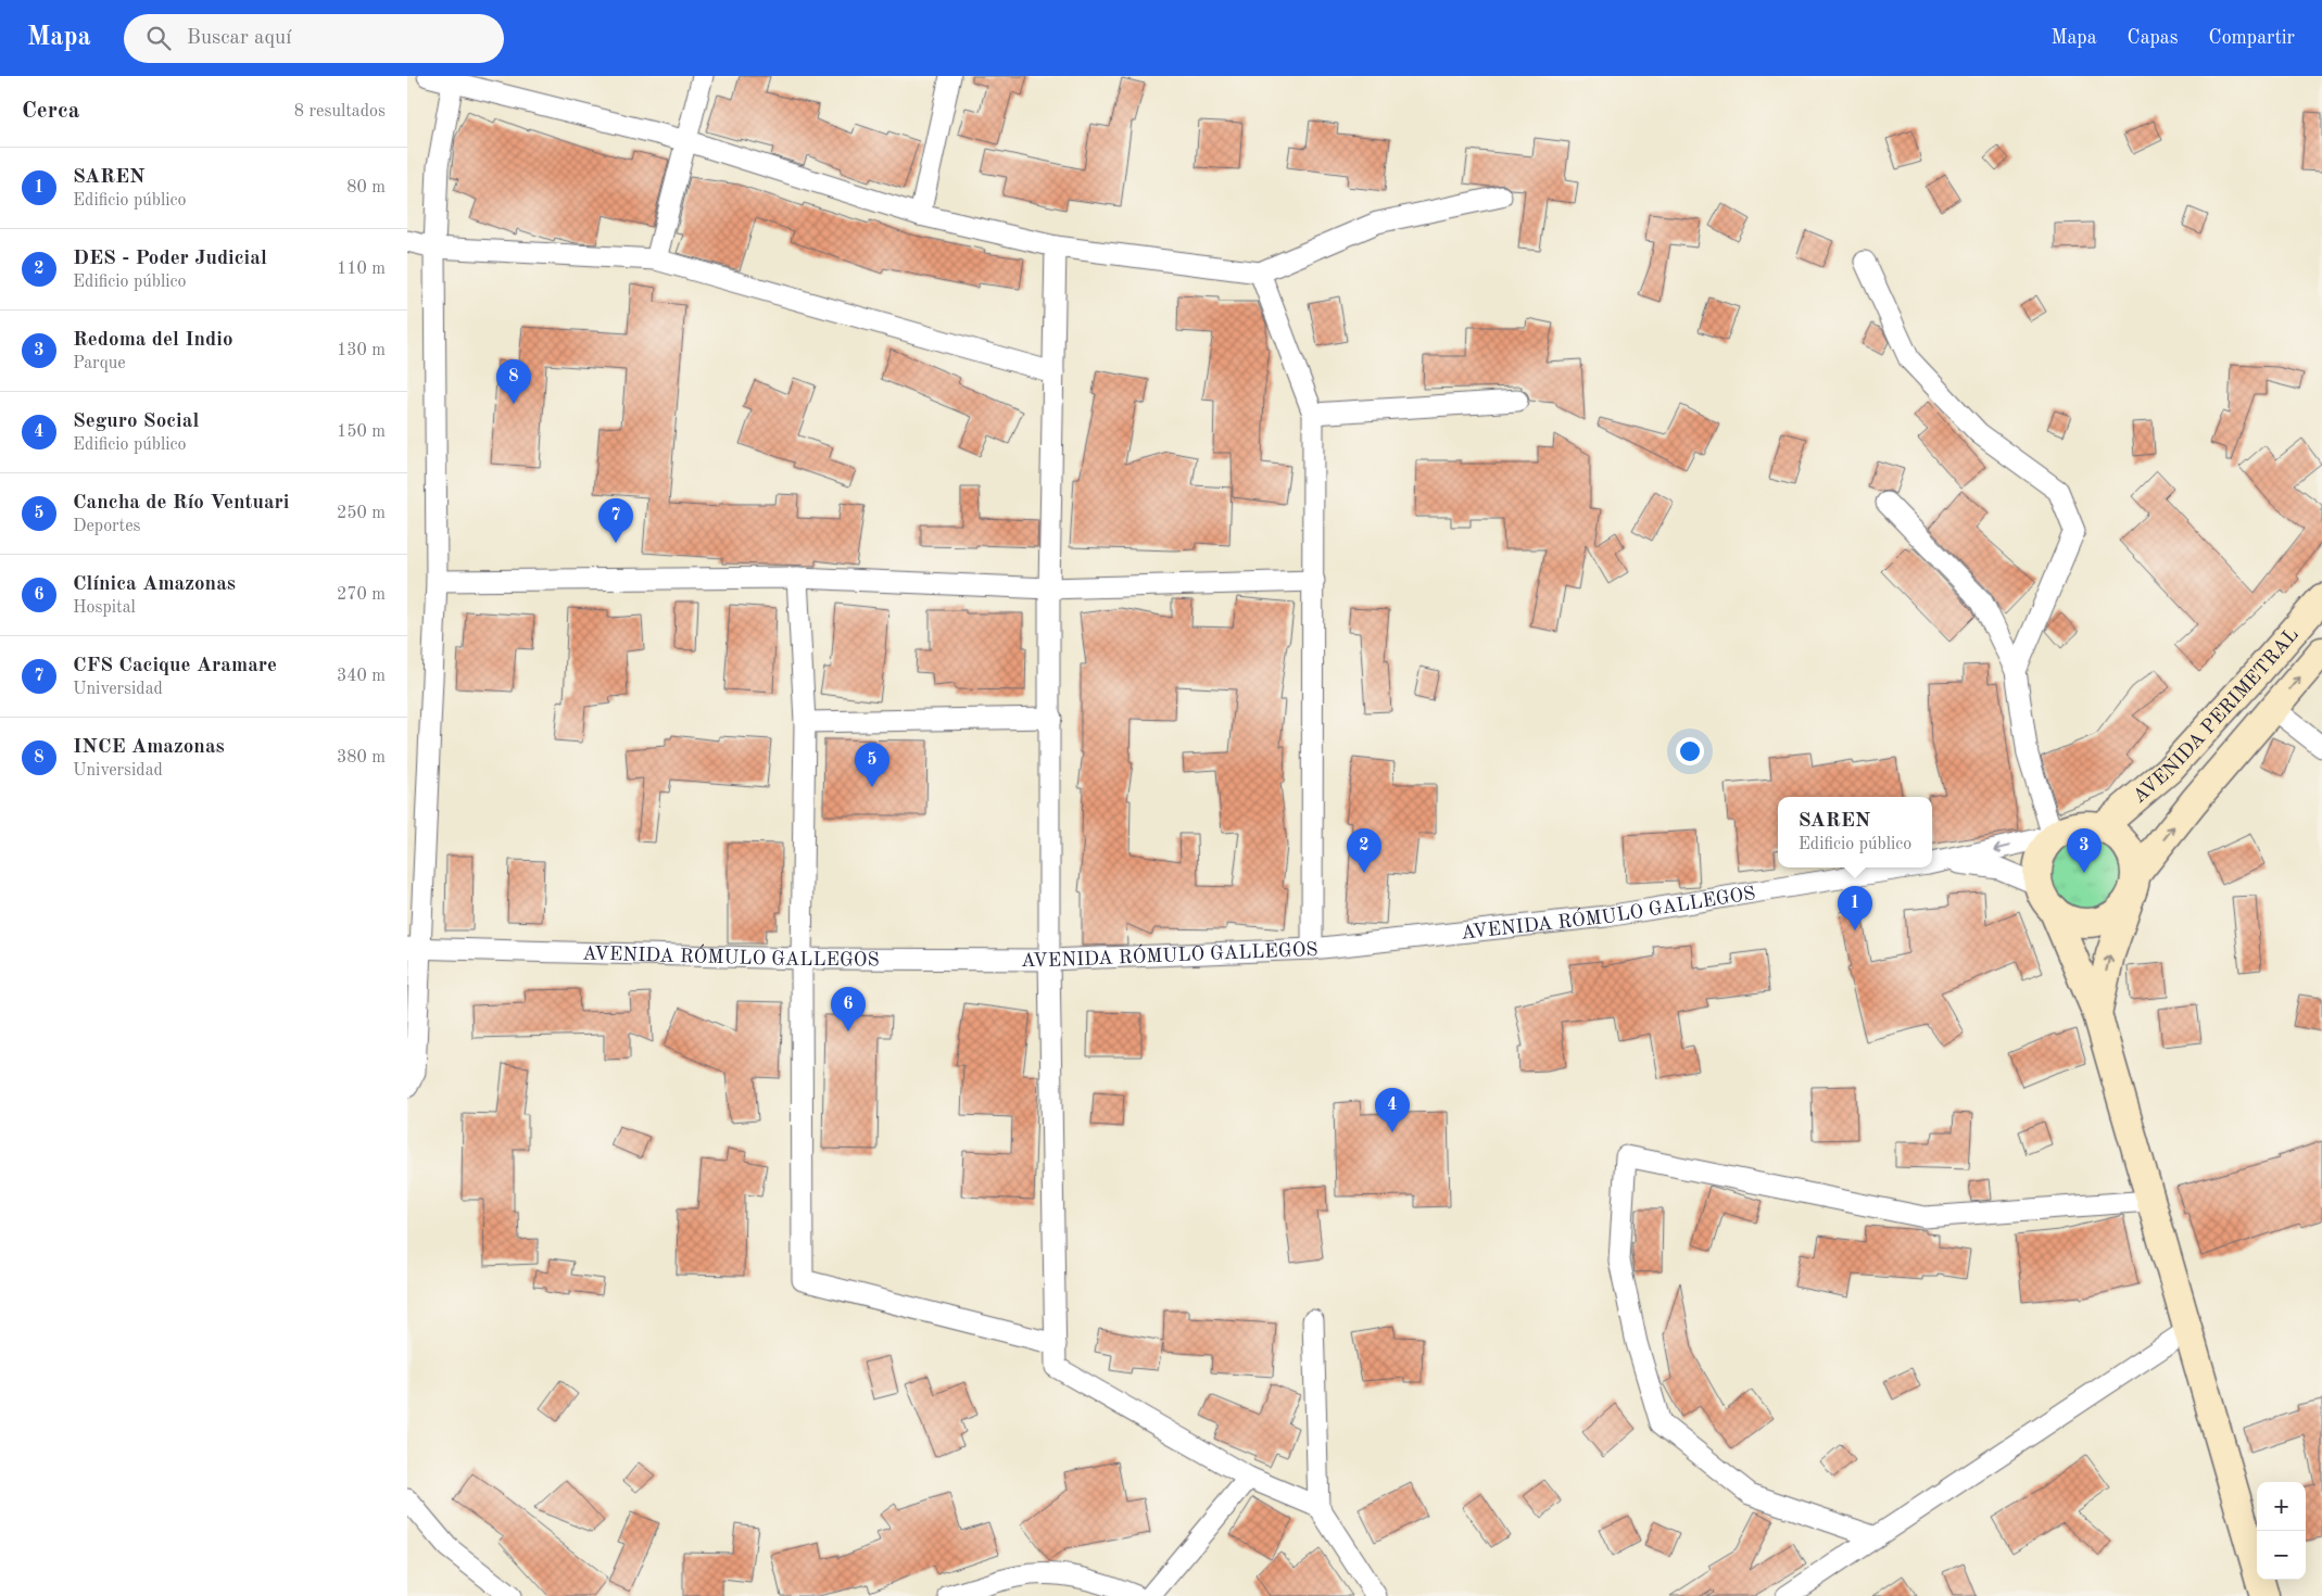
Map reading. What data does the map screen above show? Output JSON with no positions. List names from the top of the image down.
{
  "streets": {
    "main road": ["AVENIDA PERIMETRAL"],
    "street": ["AVENIDA RÓMULO GALLEGOS"]
  },
  "crossings": [
    ["AVENIDA PERIMETRAL", "AVENIDA RÓMULO GALLEGOS"]
  ],
  "page": {
    "header": "Mapa",
    "search": "Buscar aquí",
    "nav": ["Mapa", "Capas", "Compartir"],
    "heading": ["Cerca", "8 resultados"],
    "list": [
      {
        "mark": "1",
        "name": "SAREN",
        "note": "Edificio público",
        "value": "80 m"
      },
      {
        "mark": "2",
        "name": "DES - Poder Judicial",
        "note": "Edificio público",
        "value": "110 m"
      },
      {
        "mark": "3",
        "name": "Redoma del Indio",
        "note": "Parque",
        "value": "130 m"
      },
      {
        "mark": "4",
        "name": "Seguro Social",
        "note": "Edificio público",
        "value": "150 m"
      },
      {
        "mark": "5",
        "name": "Cancha de Río Ventuari",
        "note": "Deportes",
        "value": "250 m"
      },
      {
        "mark": "6",
        "name": "Clínica Amazonas",
        "note": "Hospital",
        "value": "270 m"
      },
      {
        "mark": "7",
        "name": "CFS Cacique Aramare",
        "note": "Universidad",
        "value": "340 m"
      },
      {
        "mark": "8",
        "name": "INCE Amazonas",
        "note": "Universidad",
        "value": "380 m"
      }
    ],
    "pins": [
      "8",
      "7",
      "5",
      "2",
      "3",
      "1",
      "6",
      "4"
    ],
    "popup": ["SAREN", "Edificio público"],
    "map_buttons": ["+", "−"]
  }
}
